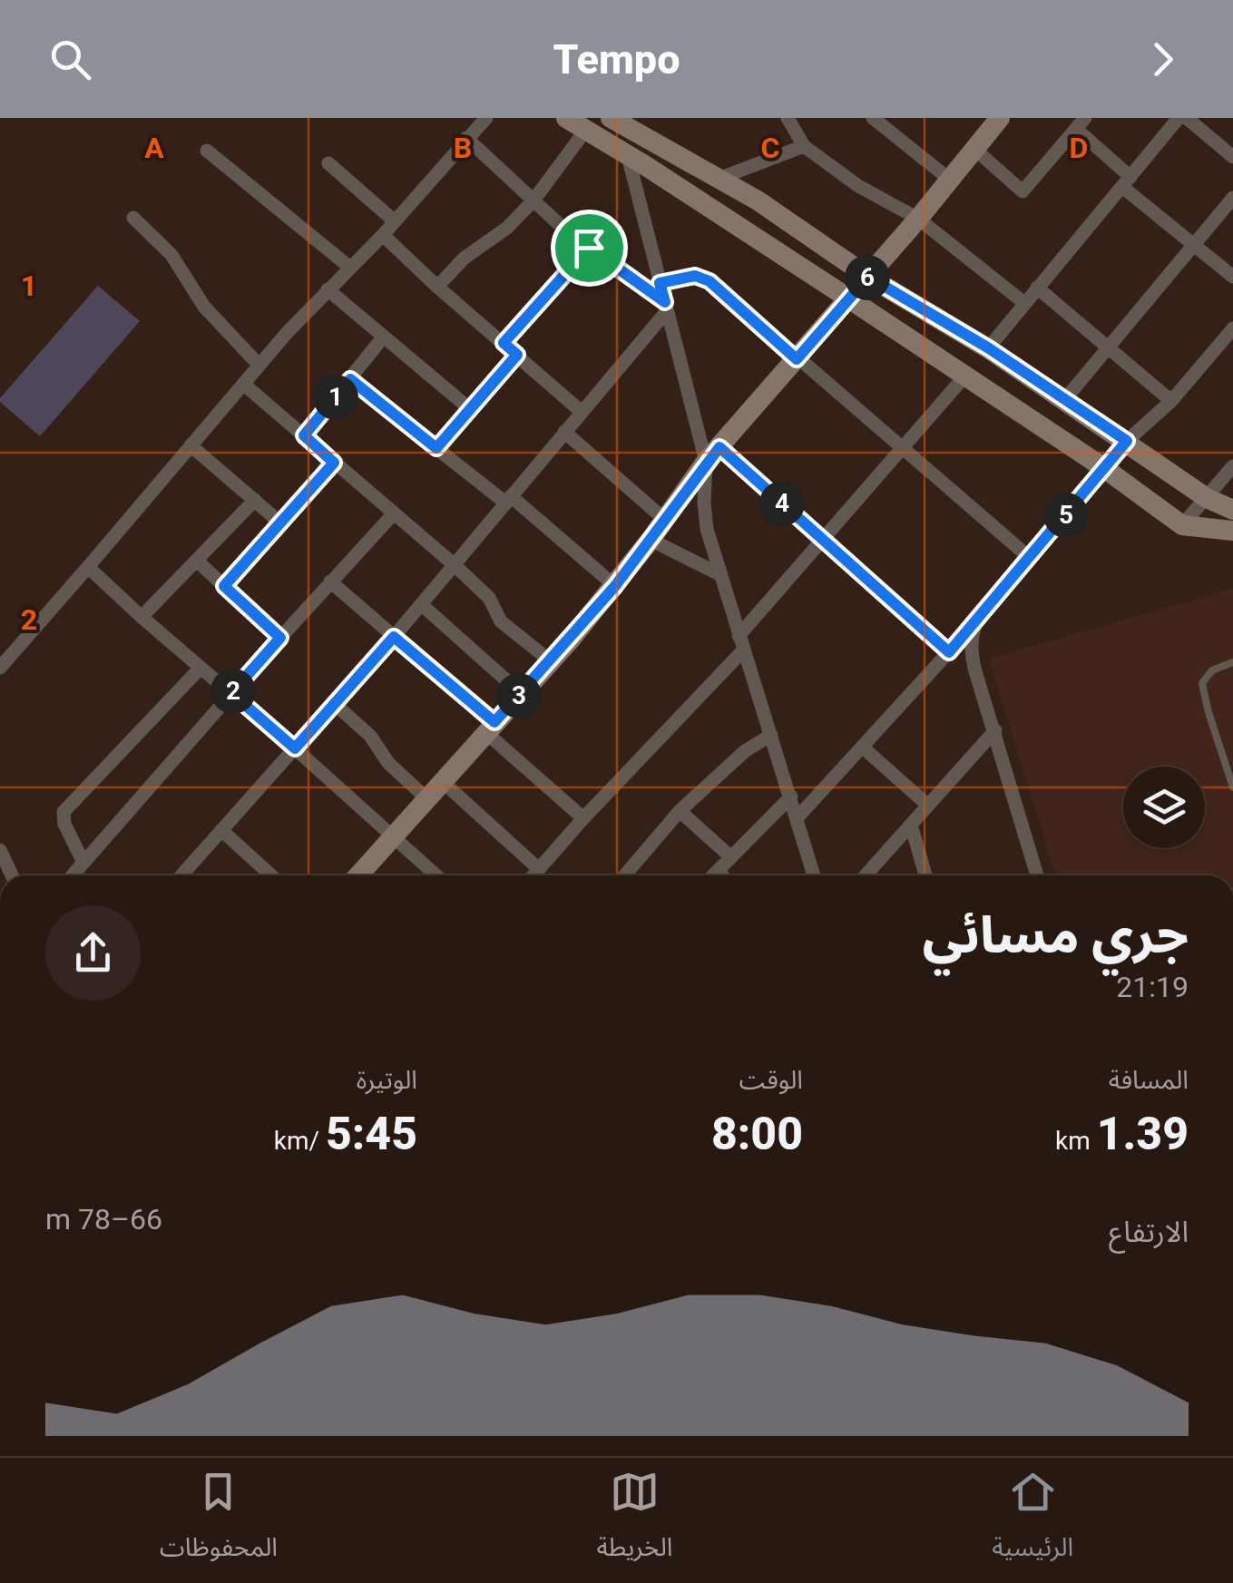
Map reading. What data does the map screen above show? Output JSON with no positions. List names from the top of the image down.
{
  "page": {
    "header": "Tempo",
    "pins": [
      "6",
      "1",
      "4",
      "5",
      "2",
      "3"
    ],
    "heading": ["جري مسائي", "21:19"],
    "stats": [
      ["المسافة", "1.39 km"],
      ["الوقت", "8:00"],
      ["الوتيرة", "5:45 /km"]
    ],
    "chart": ["الارتفاع", "66–78 m"],
    "tabs": ["الرئيسية", "الخريطة", "المحفوظات"]
  },
  "grid": {
    "columns": [
      "A",
      "B",
      "C",
      "D"
    ],
    "rows": ["1", "2"]
  }
}
